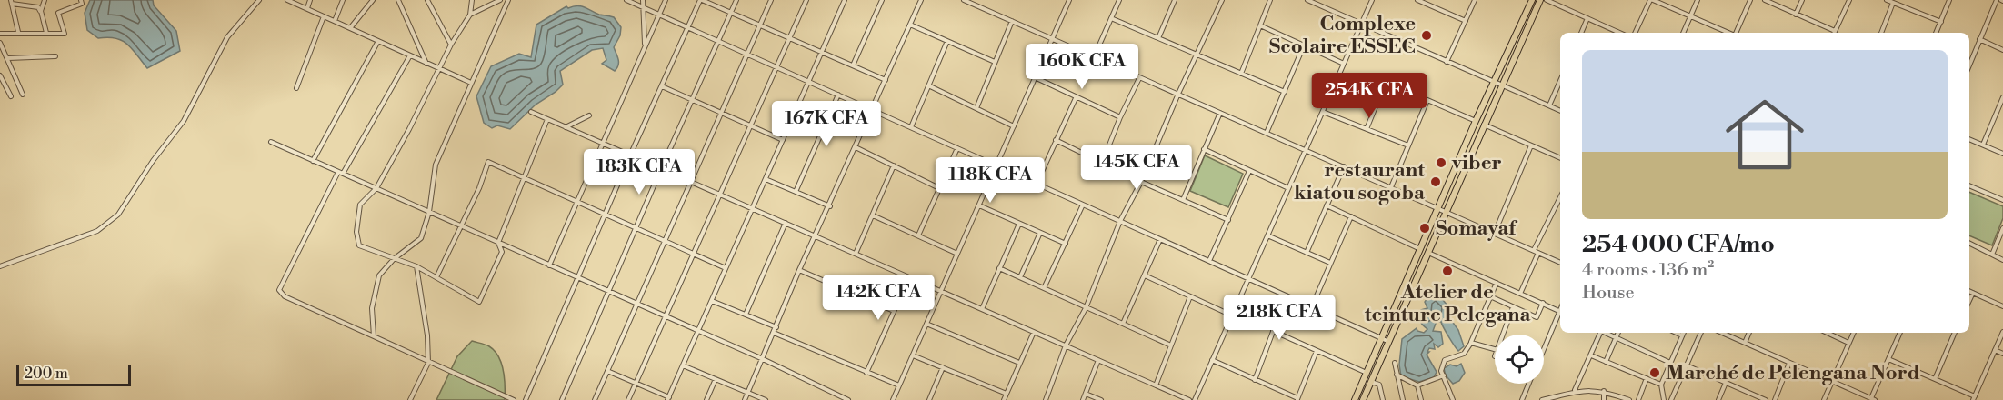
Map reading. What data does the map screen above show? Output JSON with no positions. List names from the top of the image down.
{
  "places": [
    "Complexe Scolaire ESSEC",
    "viber",
    "restaurant kiatou sogoba",
    "Somayaf",
    "Atelier de teinture Pelegana",
    "Marché de Pelengana Nord"
  ],
  "scale_bar": "200 m",
  "page": {
    "list": [
      {
        "name": "254 000 CFA/mo",
        "note": "4 rooms · 136 m² · House"
      }
    ],
    "price": [
      "160K CFA",
      "254K CFA",
      "167K CFA",
      "145K CFA",
      "183K CFA",
      "118K CFA",
      "142K CFA",
      "218K CFA"
    ],
    "scale": "200 m"
  }
}
